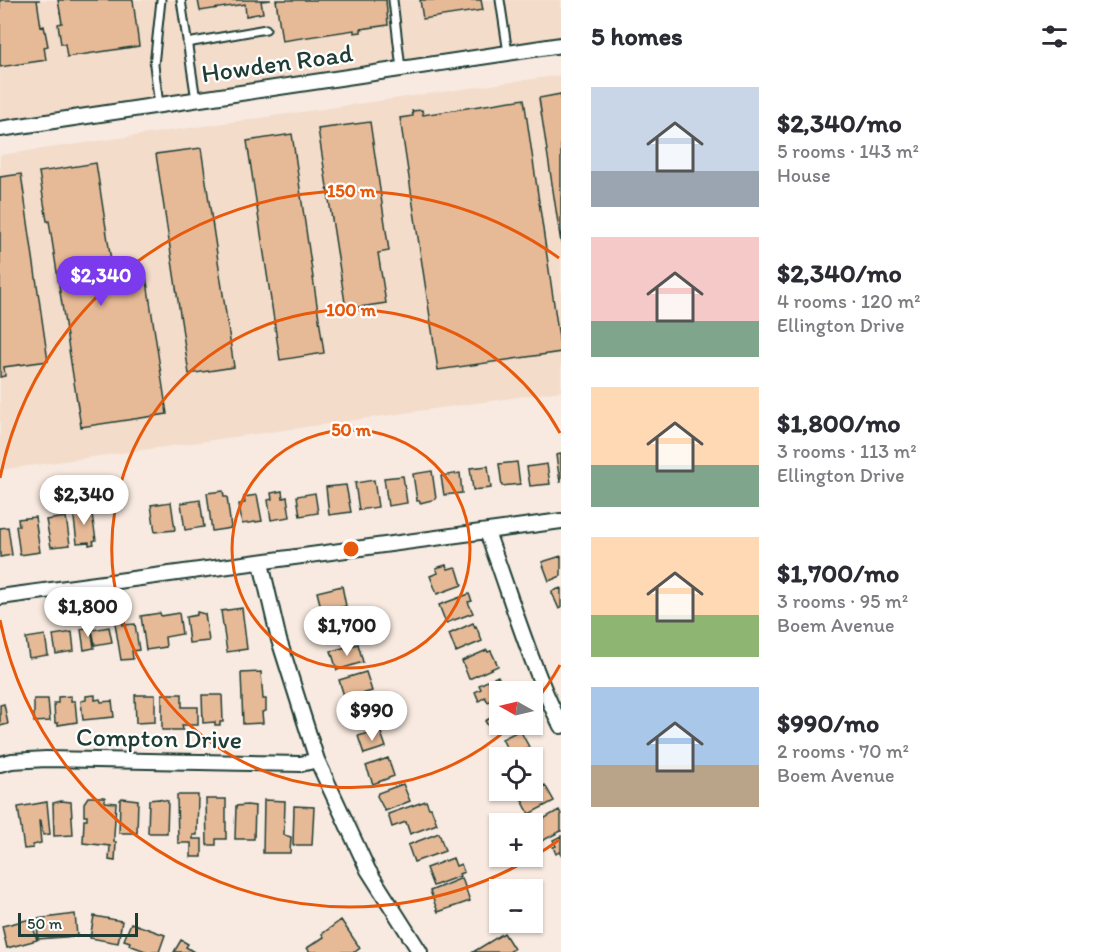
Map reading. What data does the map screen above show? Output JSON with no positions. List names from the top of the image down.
{
  "streets": {
    "street": ["Howden Road", "Compton Drive"]
  },
  "scale_bar": "50 m",
  "north": "left",
  "page": {
    "heading": "5 homes",
    "list": [
      {
        "name": "$2,340/mo",
        "note": "5 rooms · 143 m² · House"
      },
      {
        "name": "$2,340/mo",
        "note": "4 rooms · 120 m² · Ellington Drive"
      },
      {
        "name": "$1,800/mo",
        "note": "3 rooms · 113 m² · Ellington Drive"
      },
      {
        "name": "$1,700/mo",
        "note": "3 rooms · 95 m² · Boem Avenue"
      },
      {
        "name": "$990/mo",
        "note": "2 rooms · 70 m² · Boem Avenue"
      }
    ],
    "price": [
      "$2,340",
      "$2,340",
      "$1,800",
      "$1,700",
      "$990"
    ],
    "map_buttons": ["+", "−"],
    "scale": "50 m"
  },
  "rings": ["150 m", "100 m", "50 m"]
}
